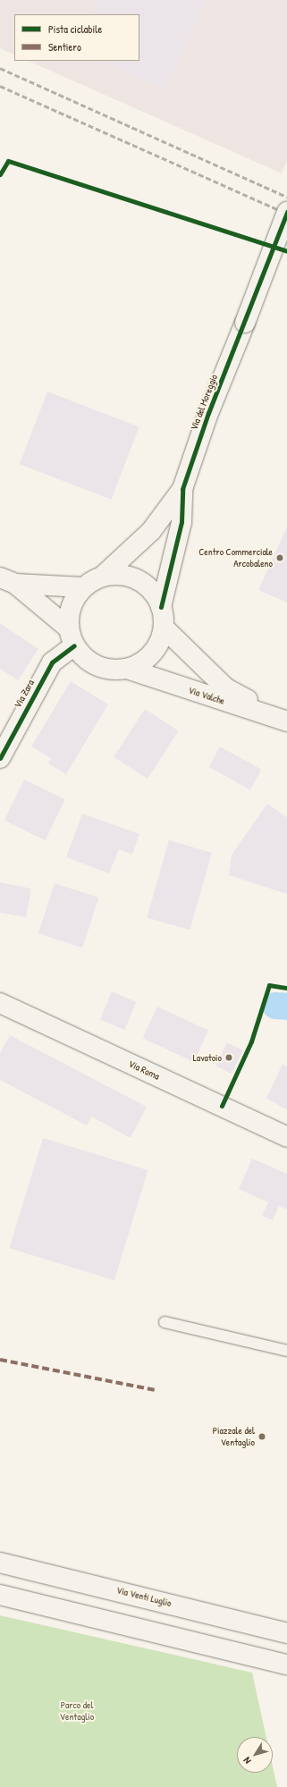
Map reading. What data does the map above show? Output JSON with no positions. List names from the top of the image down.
{
  "streets": {
    "main road": [
      "Via del Moreggio",
      "Via Zara",
      "Via Valche",
      "Via Roma",
      "Via Venti Luglio"
    ]
  },
  "crossings": [
    ["Via del Moreggio", "Via Zara"],
    ["Via del Moreggio", "Via Valche"],
    ["Via Zara", "Via Valche"]
  ],
  "parks": ["Parco del Ventaglio"],
  "places": ["Centro Commerciale Arcobaleno", "Lavatoio", "Piazzale del Ventaglio"],
  "legend": ["Pista ciclabile", "Sentiero"],
  "north": "bottom left"
}
